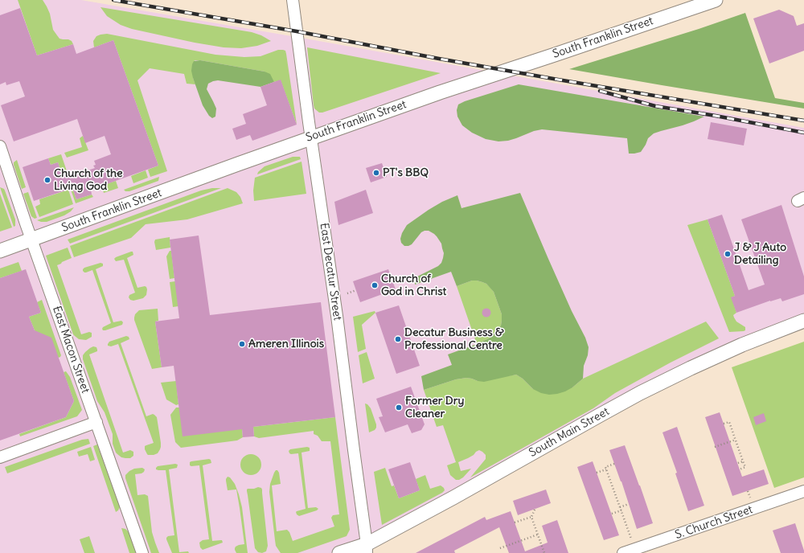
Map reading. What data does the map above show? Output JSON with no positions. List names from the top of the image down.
{
  "streets": {
    "main road": ["South Franklin Street", "South Main Street"],
    "street": ["East Decatur Street", "East Macon Street", "S. Church Street"]
  },
  "crossings": [
    ["South Franklin Street", "East Decatur Street"],
    ["South Franklin Street", "East Macon Street"],
    ["East Decatur Street", "South Main Street"]
  ],
  "places": [
    "PT's BBQ",
    "Church of the Living God",
    "J & J Auto Detailing",
    "Church of God in Christ",
    "Decatur Business & Professional Centre",
    "Ameren Illinois",
    "Former Dry Cleaner"
  ]
}
